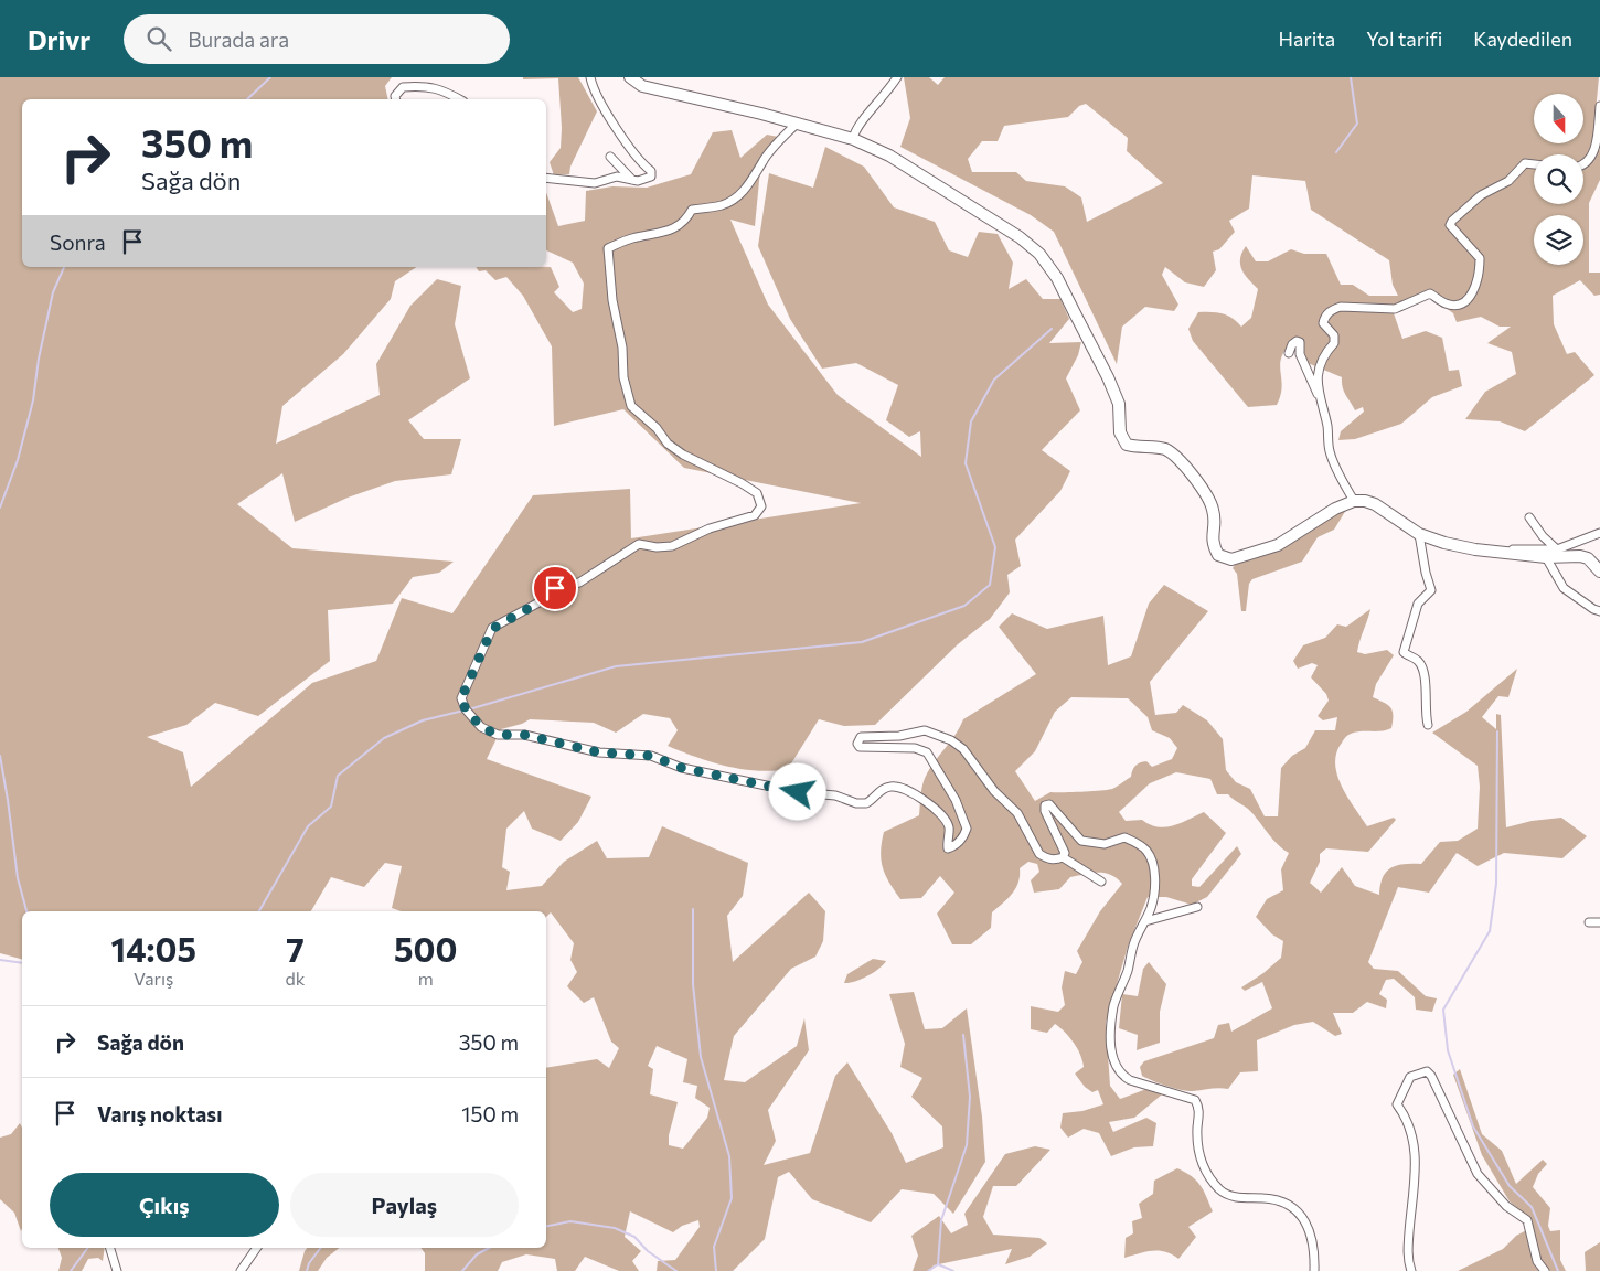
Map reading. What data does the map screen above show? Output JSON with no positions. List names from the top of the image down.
{
  "north": "bottom",
  "page": {
    "header": "Drivr",
    "search": "Burada ara",
    "nav": ["Harita", "Yol tarifi", "Kaydedilen"],
    "turn": ["350 m", "Sağa dön"],
    "then": "Sonra",
    "eta": [
      "14:05",
      "Varış",
      "7",
      "dk",
      "500",
      "m"
    ],
    "list": [
      {
        "name": "Sağa dön",
        "value": "350 m"
      },
      {
        "name": "Varış noktası",
        "value": "150 m"
      }
    ],
    "buttons": ["Çıkış", "Paylaş"]
  }
}
